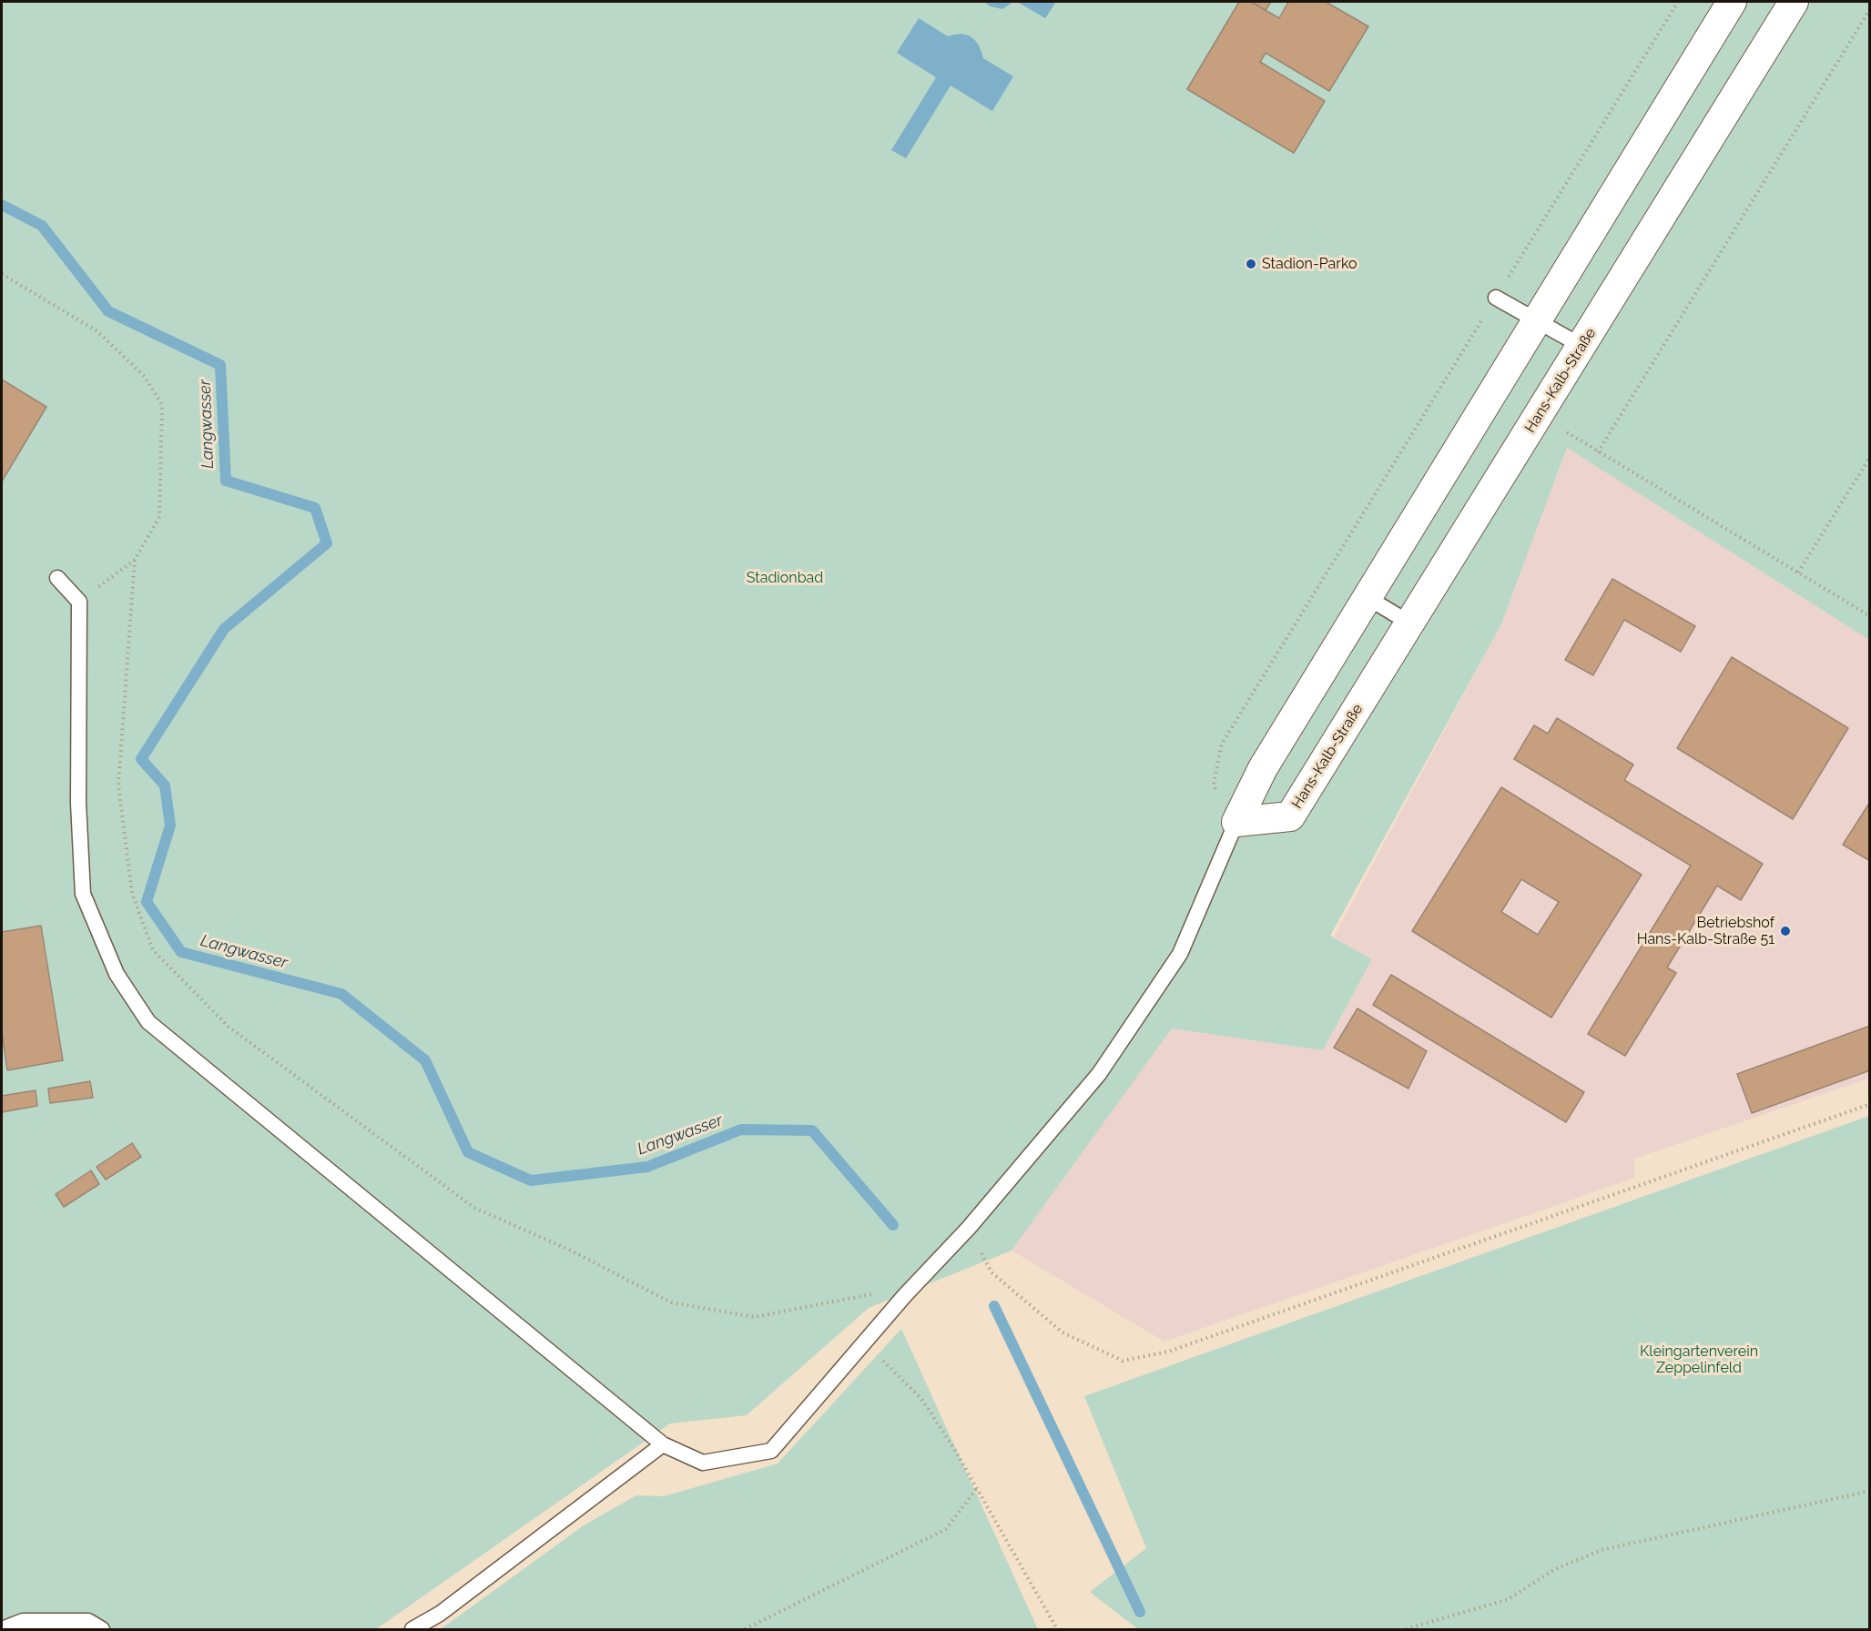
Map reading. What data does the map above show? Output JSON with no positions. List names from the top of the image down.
{
  "streets": {
    "street": ["Hans-Kalb-Straße"]
  },
  "water": ["Langwasser"],
  "parks": ["Stadionbad", "Kleingartenverein Zeppelinfeld"],
  "places": ["Stadion-Parko", "Betriebshof Hans-Kalb-Straße 51"]
}
